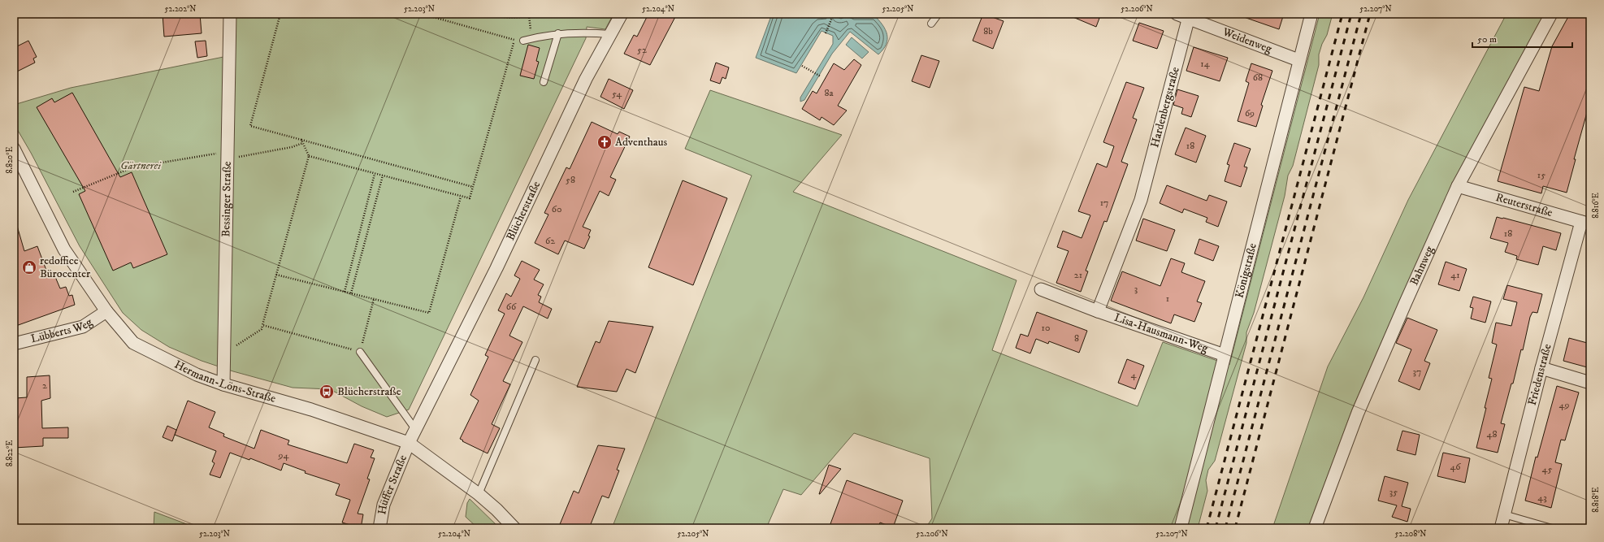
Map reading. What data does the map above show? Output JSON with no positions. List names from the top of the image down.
{
  "streets": {
    "street": [
      "Weidenweg",
      "Hardenbergstraße",
      "Bessinger Straße",
      "Reuterstraße",
      "Blücherstraße",
      "Bahnweg",
      "Königstraße",
      "Lübberts Weg",
      "Lisa-Hausmann-Weg",
      "Friedenstraße",
      "Hermann-Löns-Straße",
      "Hüffer Straße"
    ]
  },
  "crossings": [
    ["Weidenweg", "Hardenbergstraße"],
    ["Weidenweg", "Königstraße"],
    ["Hardenbergstraße", "Lisa-Hausmann-Weg"],
    ["Bessinger Straße", "Hermann-Löns-Straße"],
    ["Reuterstraße", "Bahnweg"],
    ["Reuterstraße", "Friedenstraße"],
    ["Blücherstraße", "Hermann-Löns-Straße"],
    ["Blücherstraße", "Hüffer Straße"],
    ["Königstraße", "Lisa-Hausmann-Weg"],
    ["Lübberts Weg", "Hermann-Löns-Straße"],
    ["Hermann-Löns-Straße", "Hüffer Straße"]
  ],
  "parks": ["Gärtnerei"],
  "places": {
    "church": ["Adventhaus"],
    "shop": ["redoffice Bürocenter"],
    "bus stop": ["Blücherstraße"]
  },
  "house_numbers": [
    "8b",
    "52",
    "14",
    "68",
    "8a",
    "54",
    "69",
    "18",
    "15",
    "58",
    "17",
    "60",
    "18",
    "62",
    "21",
    "41",
    "3",
    "1",
    "66",
    "10",
    "8",
    "37",
    "4",
    "2",
    "49",
    "48",
    "94",
    "46",
    "45",
    "35",
    "43"
  ],
  "scale_bar": "50 m",
  "coordinates": [
    "52.202°N",
    "52.203°N",
    "52.204°N",
    "52.205°N",
    "52.206°N",
    "52.207°N",
    "8.820°E",
    "8.816°E",
    "8.822°E",
    "8.818°E",
    "52.208°N"
  ]
}
